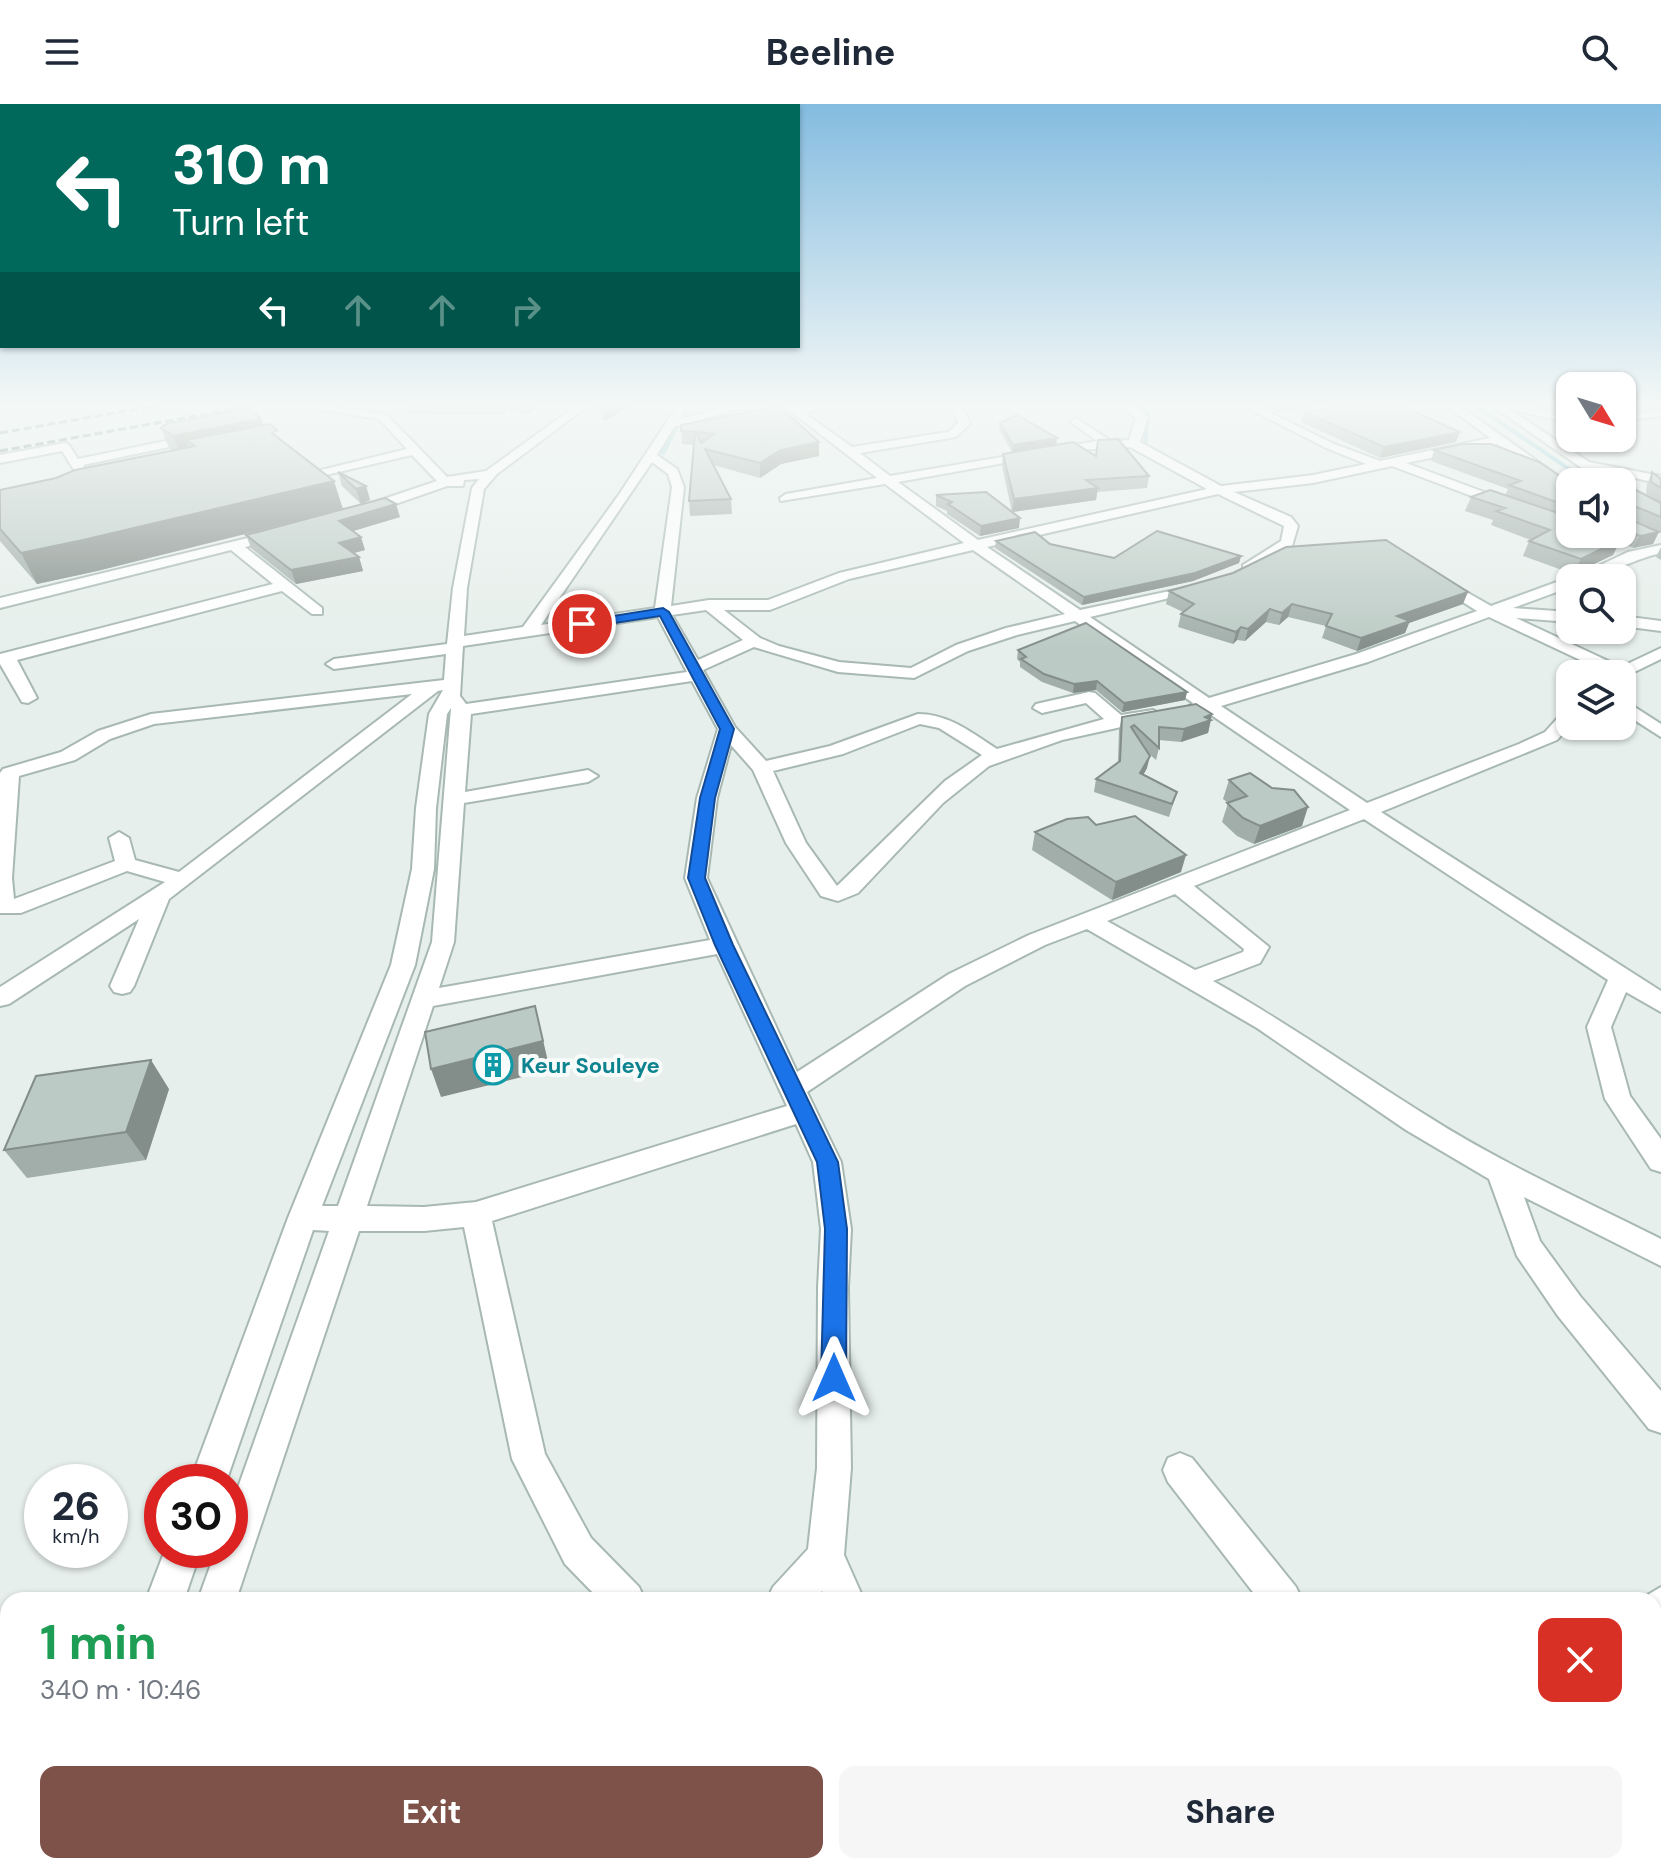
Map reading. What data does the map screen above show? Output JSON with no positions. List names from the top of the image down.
{
  "places": {
    "building": ["Keur Souleye"]
  },
  "north": "bottom right",
  "page": {
    "header": "Beeline",
    "turn": ["310 m", "Turn left"],
    "speed": "26 km/h",
    "limit": "30",
    "heading": ["1 min", "340 m · 10:46"],
    "buttons": ["Exit", "Share"]
  }
}
